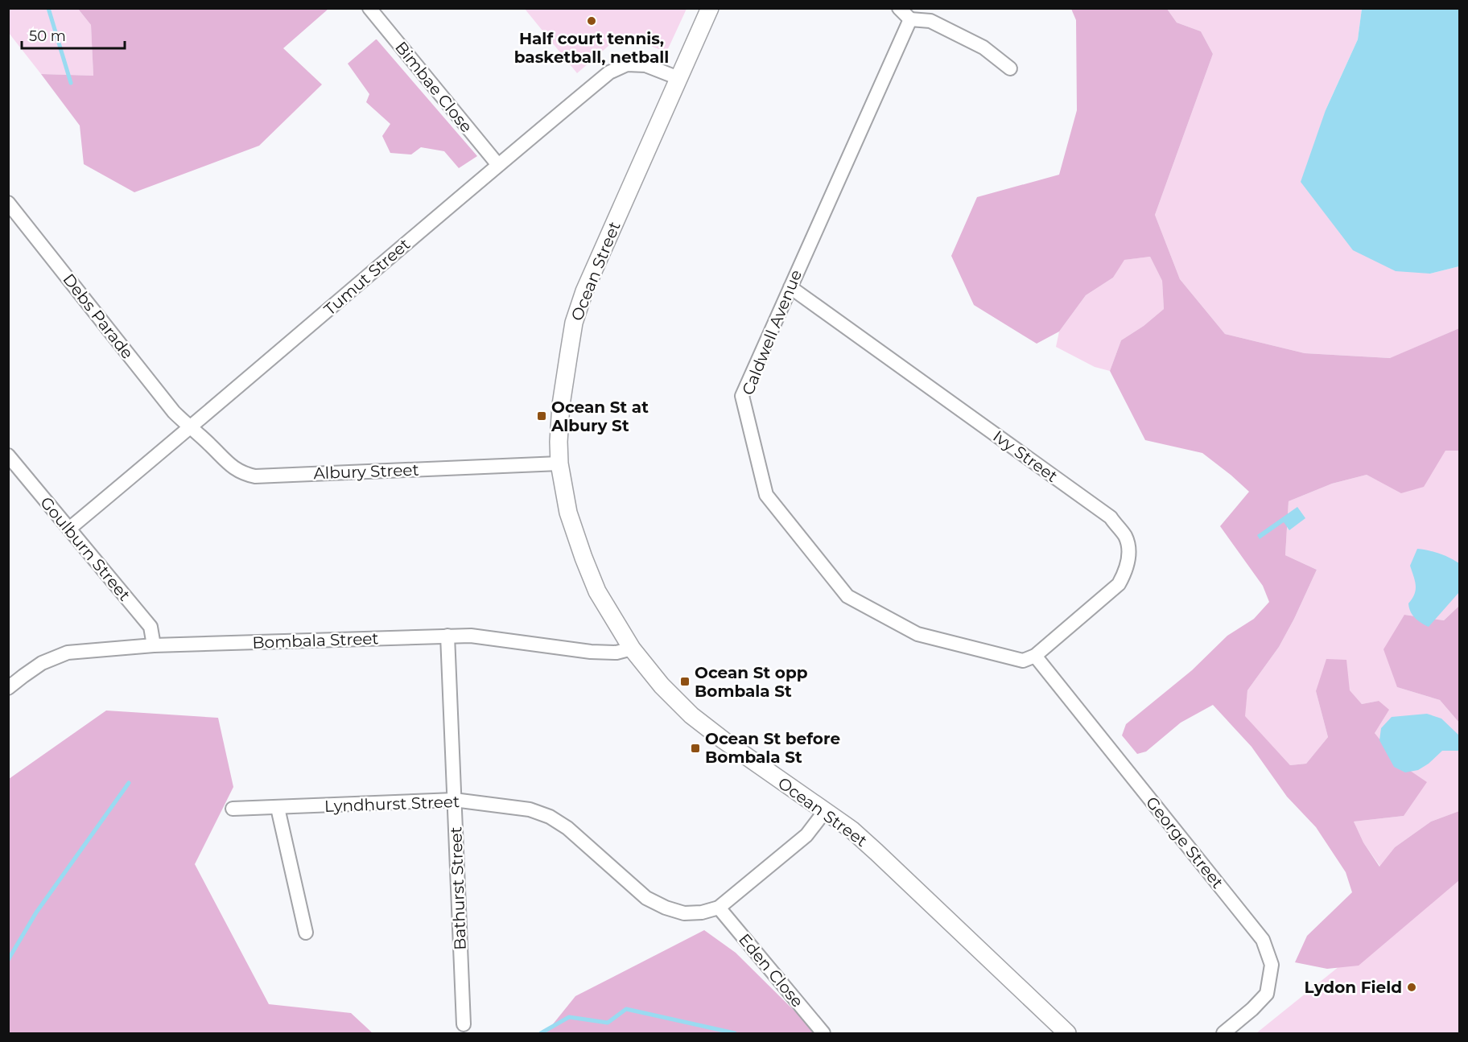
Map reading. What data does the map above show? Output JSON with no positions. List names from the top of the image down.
{
  "streets": {
    "street": [
      "Bimbae Close",
      "Ocean Street",
      "Tumut Street",
      "Debs Parade",
      "Caldwell Avenue",
      "Ivy Street",
      "Albury Street",
      "Goulburn Street",
      "Bombala Street",
      "Lyndhurst Street",
      "George Street",
      "Bathurst Street",
      "Eden Close"
    ]
  },
  "crossings": [
    ["Bimbae Close", "Tumut Street"],
    ["Ocean Street", "Tumut Street"],
    ["Ocean Street", "Albury Street"],
    ["Ocean Street", "Bombala Street"],
    ["Ocean Street", "Lyndhurst Street"],
    ["Tumut Street", "Debs Parade"],
    ["Tumut Street", "Albury Street"],
    ["Tumut Street", "Goulburn Street"],
    ["Debs Parade", "Albury Street"],
    ["Caldwell Avenue", "Ivy Street"],
    ["Caldwell Avenue", "George Street"],
    ["Ivy Street", "George Street"],
    ["Goulburn Street", "Bombala Street"],
    ["Bombala Street", "Bathurst Street"],
    ["Lyndhurst Street", "Bathurst Street"],
    ["Lyndhurst Street", "Eden Close"]
  ],
  "places": {
    "other": ["Half court tennis, basketball, netball", "Lydon Field"],
    "transit": ["Ocean St at Albury St", "Ocean St opp Bombala St", "Ocean St before Bombala St"]
  },
  "scale_bar": "50 m"
}
